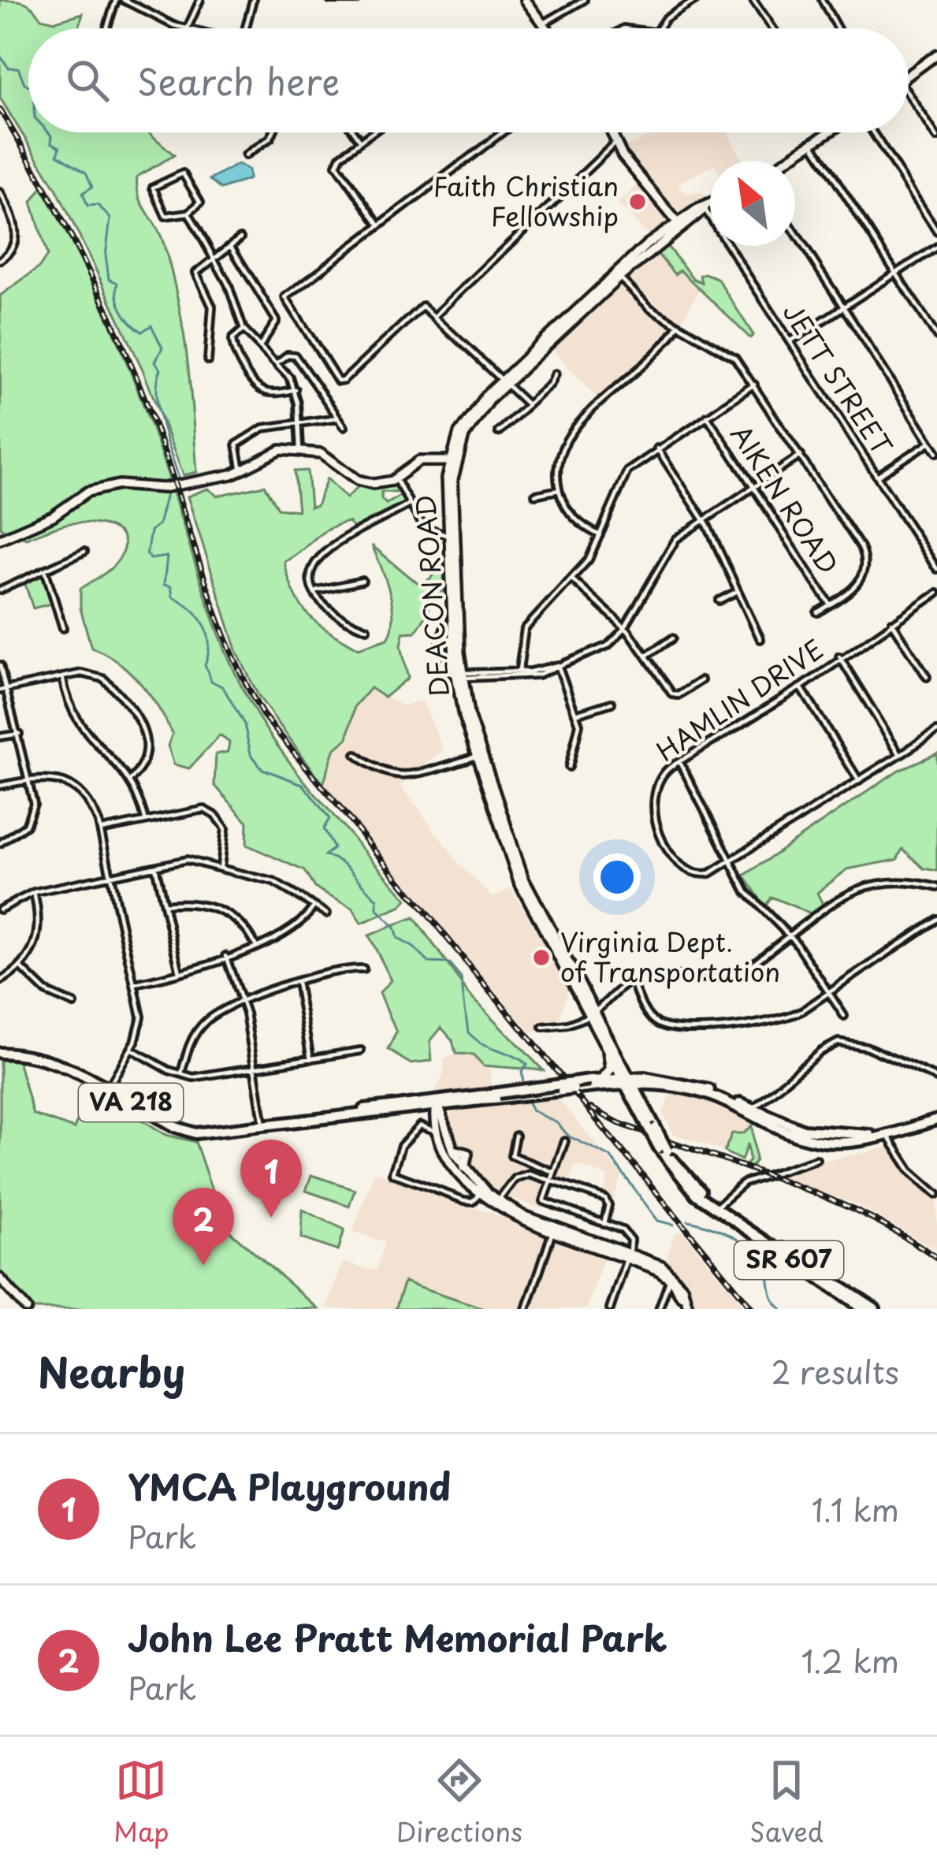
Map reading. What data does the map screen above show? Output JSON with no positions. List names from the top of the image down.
{
  "streets": {
    "main road": ["DEACON ROAD", "VA 218", "SR 607"],
    "street": ["JETT STREET", "AIKEN ROAD", "HAMLIN DRIVE"]
  },
  "crossings": [
    ["JETT STREET", "DEACON ROAD"],
    ["DEACON ROAD", "VA 218"],
    ["DEACON ROAD", "SR 607"],
    ["VA 218", "SR 607"]
  ],
  "places": ["Faith Christian Fellowship", "Virginia Dept. of Transportation"],
  "north": "top left",
  "page": {
    "search": "Search here",
    "pins": ["1", "2"],
    "heading": ["Nearby", "2 results"],
    "list": [
      {
        "mark": "1",
        "name": "YMCA Playground",
        "note": "Park",
        "value": "1.1 km"
      },
      {
        "mark": "2",
        "name": "John Lee Pratt Memorial Park",
        "note": "Park",
        "value": "1.2 km"
      }
    ],
    "nav": ["Map", "Directions", "Saved"]
  }
}
